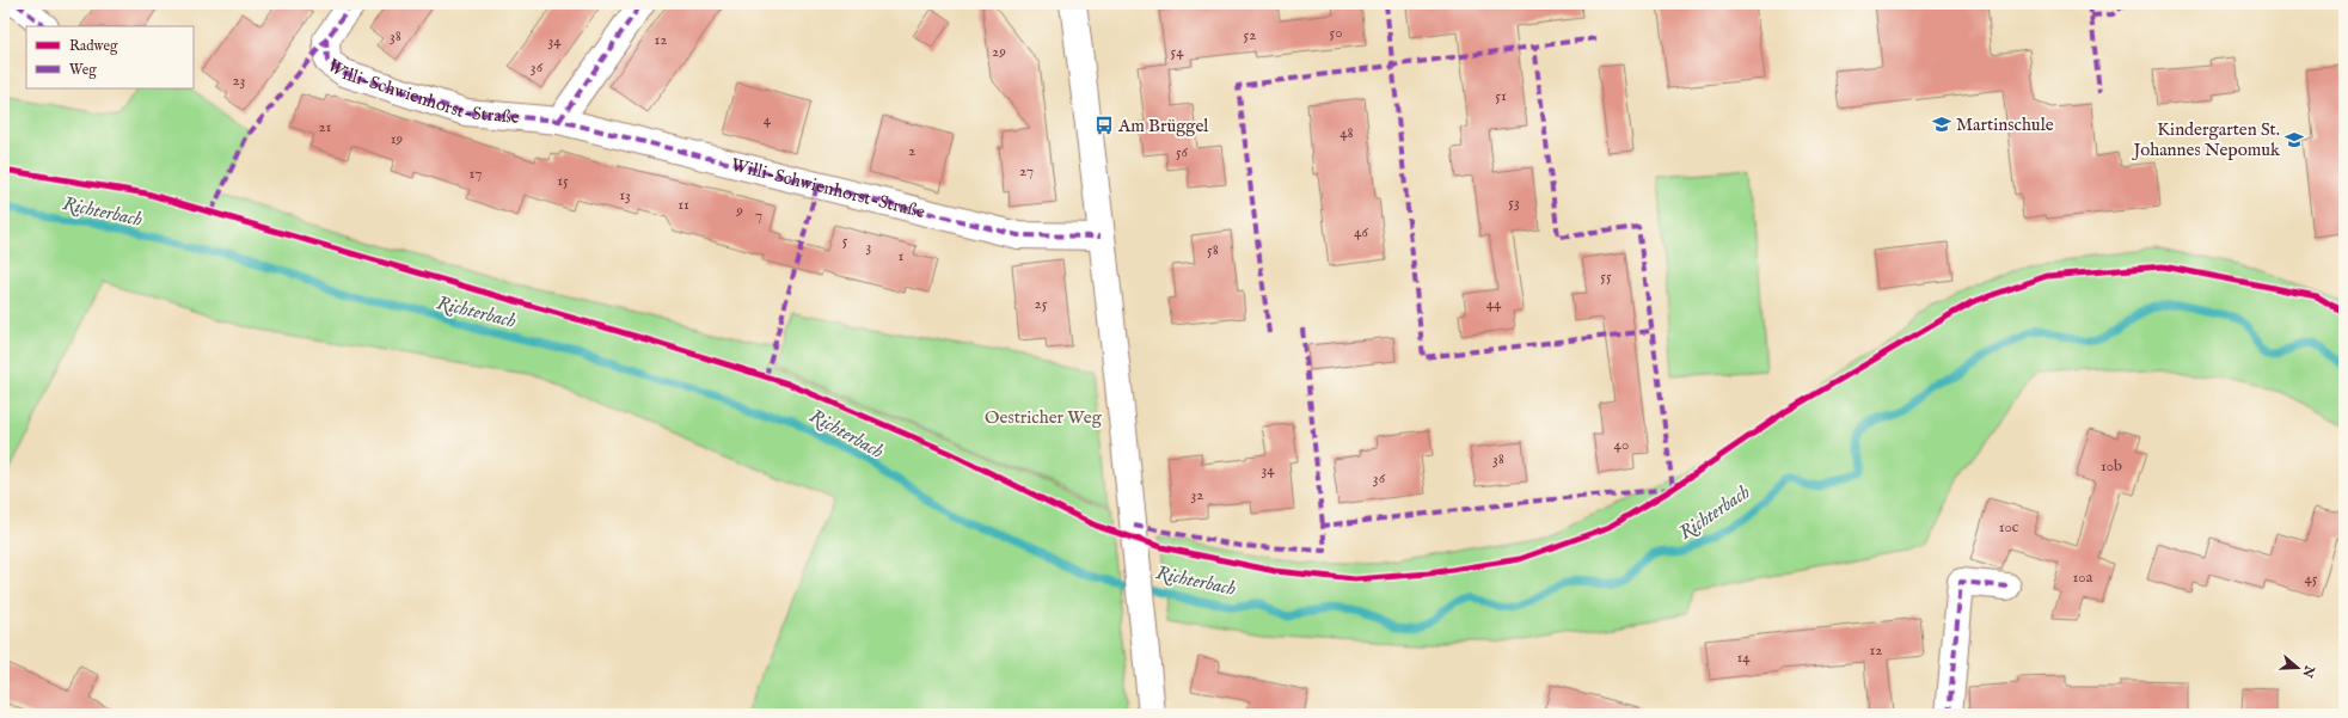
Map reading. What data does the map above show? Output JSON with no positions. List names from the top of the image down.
{
  "streets": {
    "street": ["Willi-Schwienhorst-Straße"]
  },
  "water": ["Richterbach"],
  "parks": ["Oestricher Weg"],
  "places": {
    "school or university": ["Martinschule", "Kindergarten St. Johannes Nepomuk"],
    "bus stop": ["Am Brüggel"]
  },
  "house_numbers": [
    "50",
    "52",
    "38",
    "12",
    "34",
    "29",
    "54",
    "36",
    "23",
    "51",
    "4",
    "21",
    "48",
    "19",
    "2",
    "56",
    "27",
    "17",
    "15",
    "13",
    "53",
    "11",
    "9",
    "7",
    "46",
    "5",
    "3",
    "58",
    "1",
    "55",
    "25",
    "44",
    "40",
    "38",
    "10b",
    "34",
    "36",
    "32",
    "10c",
    "10a",
    "45",
    "12",
    "14"
  ],
  "legend": ["Radweg", "Weg"],
  "north": "right"
}
